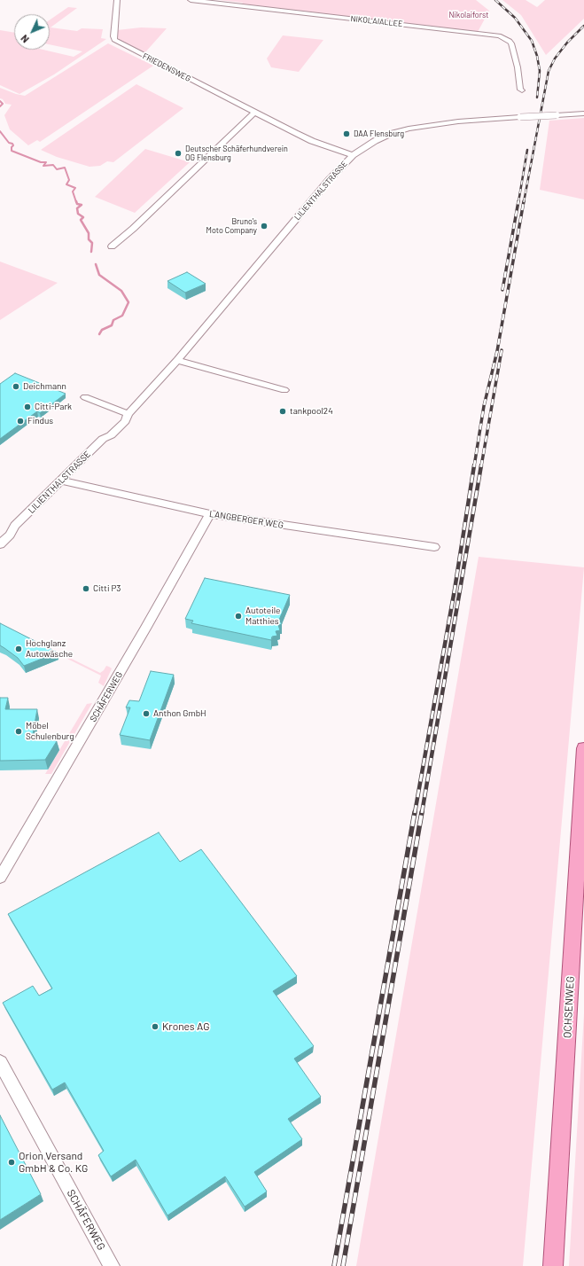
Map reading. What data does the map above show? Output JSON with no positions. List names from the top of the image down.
{
  "streets": {
    "main road": ["OCHSENWEG"],
    "street": [
      "NIKOLAIALLEE",
      "FRIEDENSWEG",
      "LILIENTHALSTRASSE",
      "LANGBERGER WEG",
      "SCHÄFERWEG"
    ]
  },
  "crossings": [
    ["FRIEDENSWEG", "LILIENTHALSTRASSE"],
    ["LILIENTHALSTRASSE", "LANGBERGER WEG"],
    ["LANGBERGER WEG", "SCHÄFERWEG"]
  ],
  "parks": ["Nikolaiforst"],
  "places": [
    "DAA Flensburg",
    "Deutscher Schäferhundverein OG Flensburg",
    "Bruno's Moto Company",
    "Deichmann",
    "Citti-Park",
    "tankpool24",
    "Findus",
    "Citti P3",
    "Autoteile Matthies",
    "Hochglanz Autowäsche",
    "Anthon GmbH",
    "Möbel Schulenburg",
    "Krones AG",
    "Orion Versand GmbH & Co. KG"
  ],
  "north": "bottom left"
}
